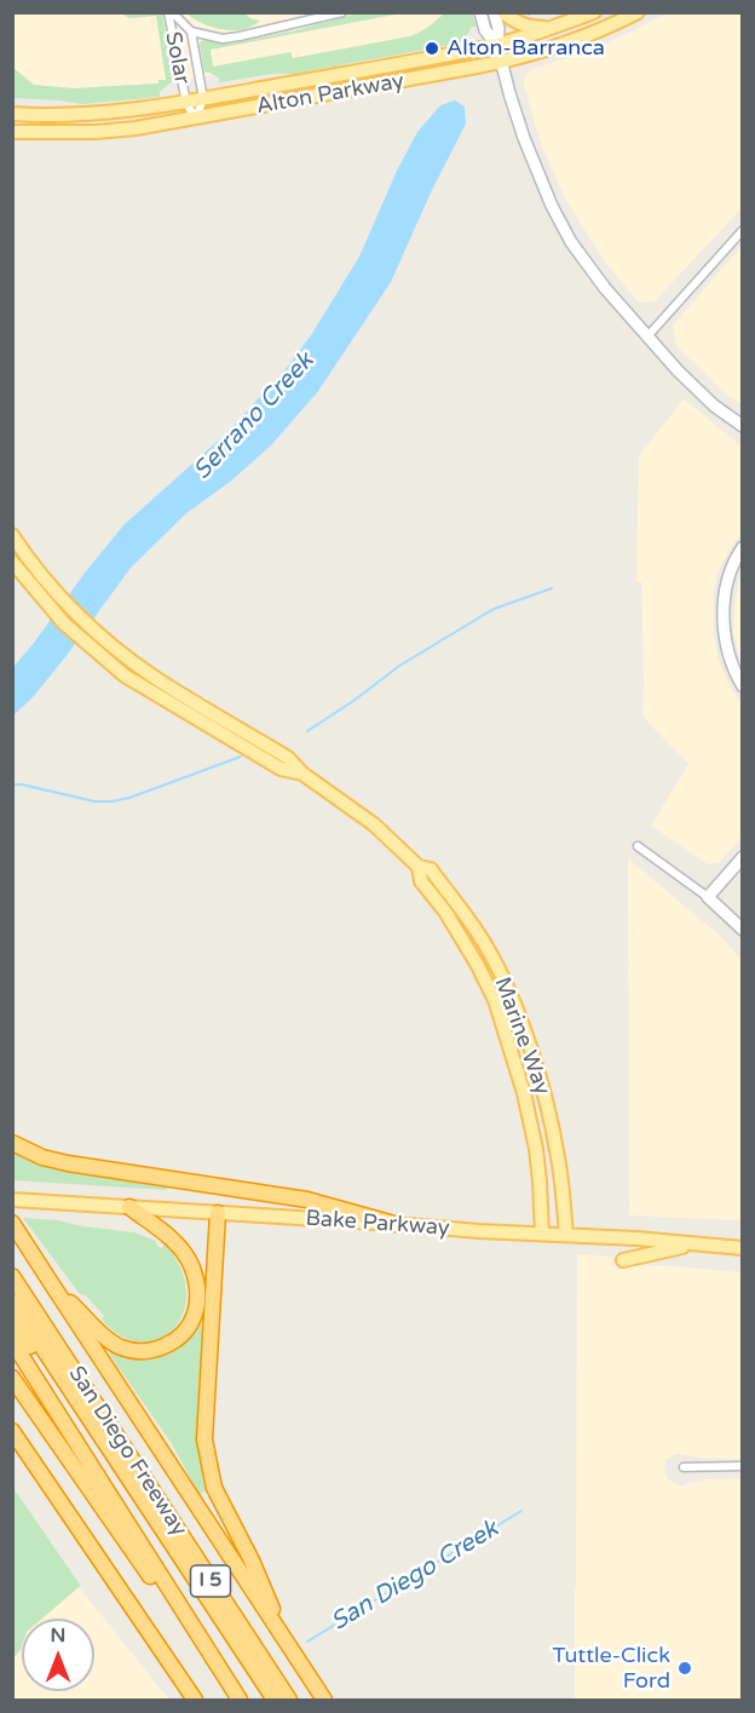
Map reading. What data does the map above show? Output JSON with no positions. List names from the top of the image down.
{
  "streets": {
    "highway": ["San Diego Freeway", "I 5"],
    "main road": ["Alton Parkway", "Marine Way", "Bake Parkway"],
    "street": ["Solar"]
  },
  "crossings": [
    ["Solar", "Alton Parkway"],
    ["Marine Way", "Bake Parkway"]
  ],
  "water": ["Serrano Creek", "San Diego Creek"],
  "places": ["Alton-Barranca", "Tuttle-Click Ford"],
  "north": "top"
}
